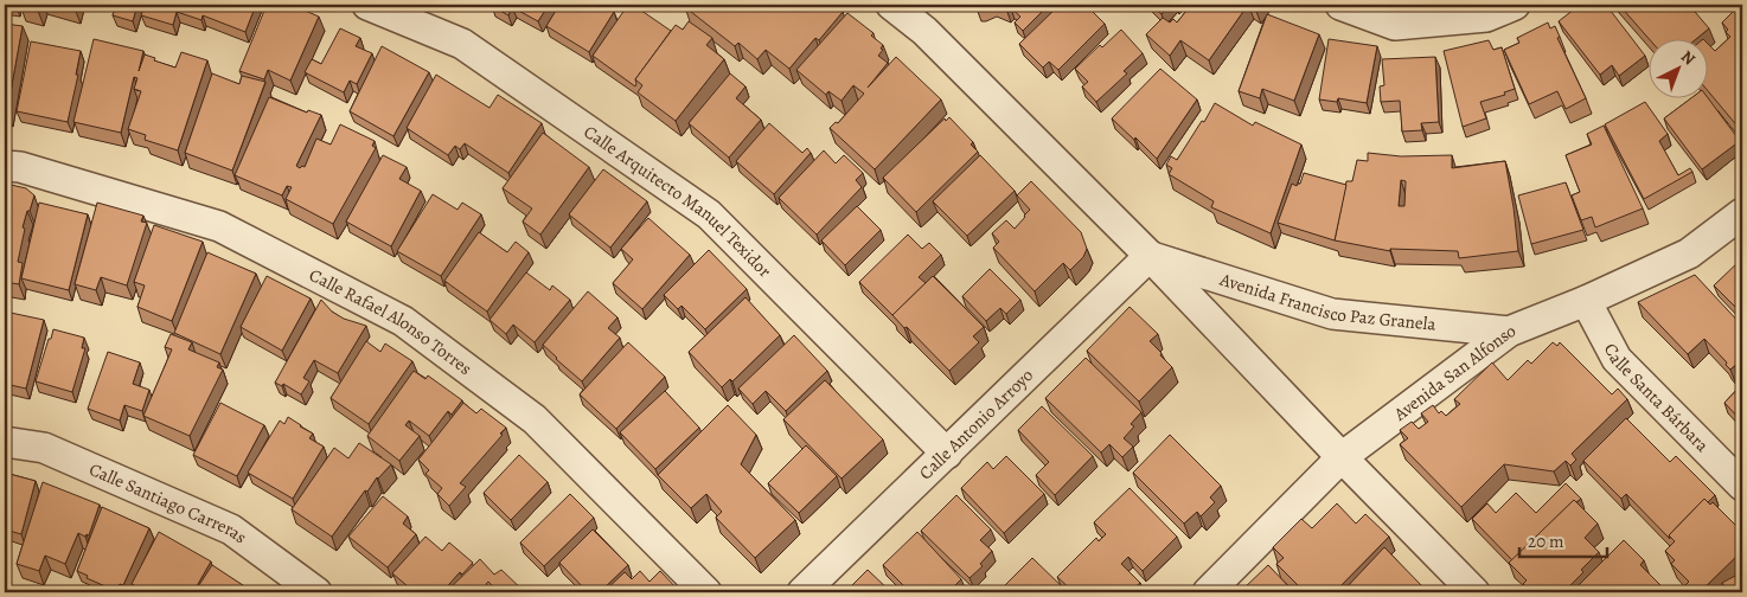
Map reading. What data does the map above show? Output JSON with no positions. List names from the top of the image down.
{
  "streets": {
    "street": [
      "Calle Arquitecto Manuel Texidor",
      "Avenida Francisco Paz Granela",
      "Calle Rafael Alonso Torres",
      "Avenida San Alfonso",
      "Calle Santa Bárbara",
      "Calle Antonio Arroyo",
      "Calle Santiago Carreras"
    ]
  },
  "crossings": [
    ["Calle Arquitecto Manuel Texidor", "Calle Antonio Arroyo"],
    ["Avenida Francisco Paz Granela", "Avenida San Alfonso"],
    ["Avenida Francisco Paz Granela", "Calle Antonio Arroyo"],
    ["Avenida San Alfonso", "Calle Santa Bárbara"]
  ],
  "scale_bar": "20 m",
  "north": "top right"
}
